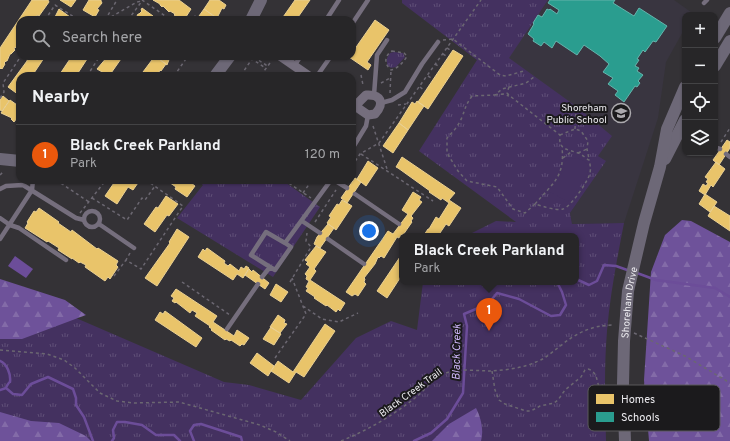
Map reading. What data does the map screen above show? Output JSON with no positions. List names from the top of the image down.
{
  "streets": {
    "street": ["Shoreham Drive"],
    "path": ["Black Creek Trail"]
  },
  "water": ["Black Creek"],
  "places": {
    "school or university": ["Shoreham Public School"]
  },
  "legend": ["Homes", "Schools"],
  "page": {
    "map_buttons": ["+", "−"],
    "search": "Search here",
    "heading": "Nearby",
    "list": [
      {
        "mark": "1",
        "name": "Black Creek Parkland",
        "note": "Park",
        "value": "120 m"
      }
    ],
    "popup": ["Black Creek Parkland", "Park"],
    "pins": "1"
  }
}
